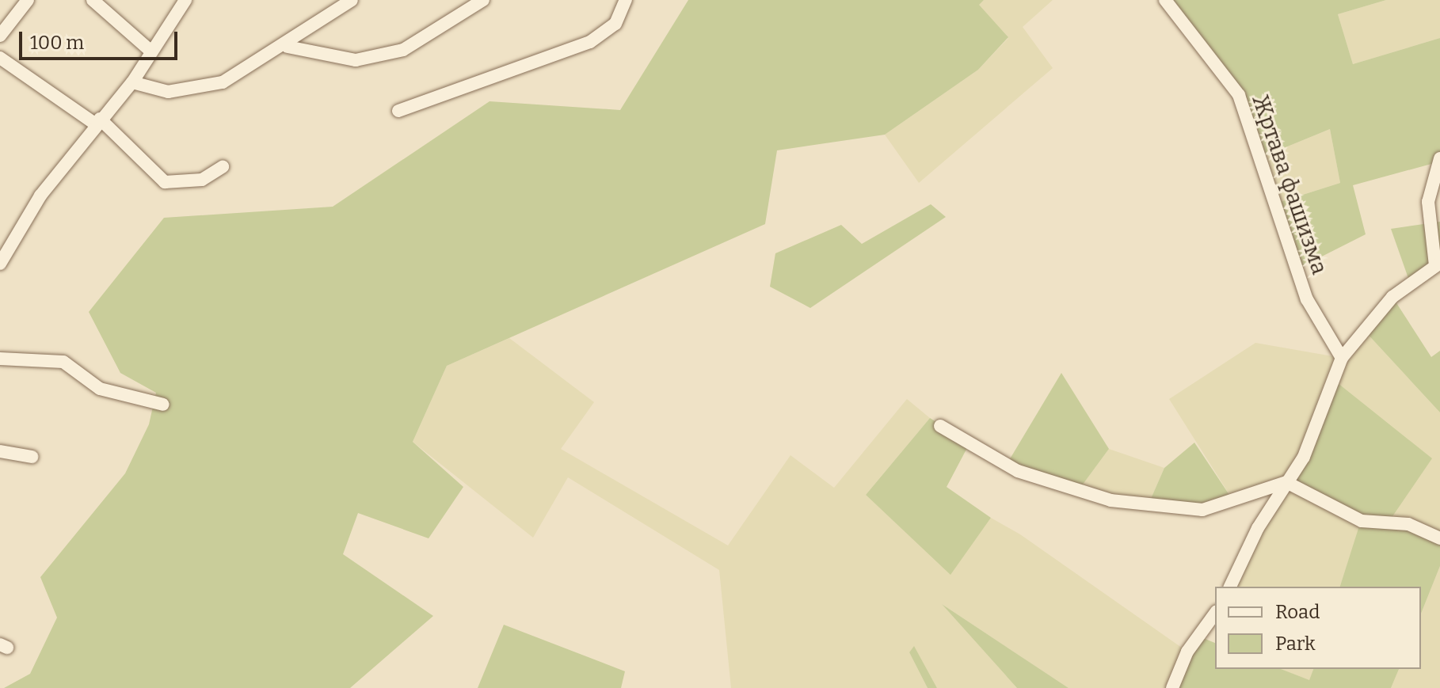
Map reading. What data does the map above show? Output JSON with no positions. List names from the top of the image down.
{
  "streets": {
    "street": ["Жртава фашизма"]
  },
  "legend": ["Road", "Park"],
  "scale_bar": "100 m"
}
